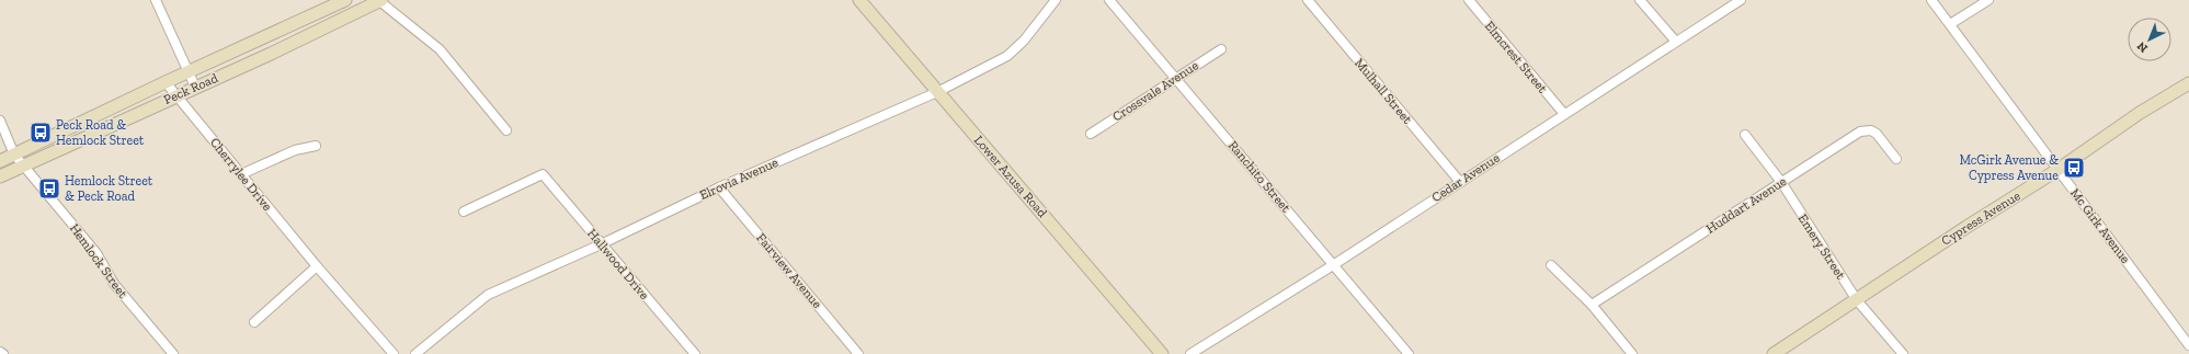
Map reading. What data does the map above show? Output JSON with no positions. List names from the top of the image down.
{
  "streets": {
    "main road": ["Peck Road", "Lower Azusa Road", "Cypress Avenue"],
    "street": [
      "Elmcrest Street",
      "Crossvale Avenue",
      "Mulhall Street",
      "Cherrylee Drive",
      "Ranchito Street",
      "Cedar Avenue",
      "Elrovia Avenue",
      "Huddart Avenue",
      "Mc Girk Avenue",
      "Emery Street",
      "Hemlock Street",
      "Hallwood Drive",
      "Fairview Avenue"
    ]
  },
  "crossings": [
    ["Elmcrest Street", "Cedar Avenue"],
    ["Peck Road", "Cherrylee Drive"],
    ["Peck Road", "Hemlock Street"],
    ["Crossvale Avenue", "Ranchito Street"],
    ["Mulhall Street", "Cedar Avenue"],
    ["Lower Azusa Road", "Elrovia Avenue"],
    ["Ranchito Street", "Cedar Avenue"],
    ["Elrovia Avenue", "Hallwood Drive"],
    ["Elrovia Avenue", "Fairview Avenue"],
    ["Huddart Avenue", "Emery Street"],
    ["Cypress Avenue", "Mc Girk Avenue"],
    ["Cypress Avenue", "Emery Street"]
  ],
  "places": {
    "bus stop": ["Peck Road & Hemlock Street", "McGirk Avenue & Cypress Avenue", "Hemlock Street & Peck Road"]
  },
  "north": "bottom left"
}
